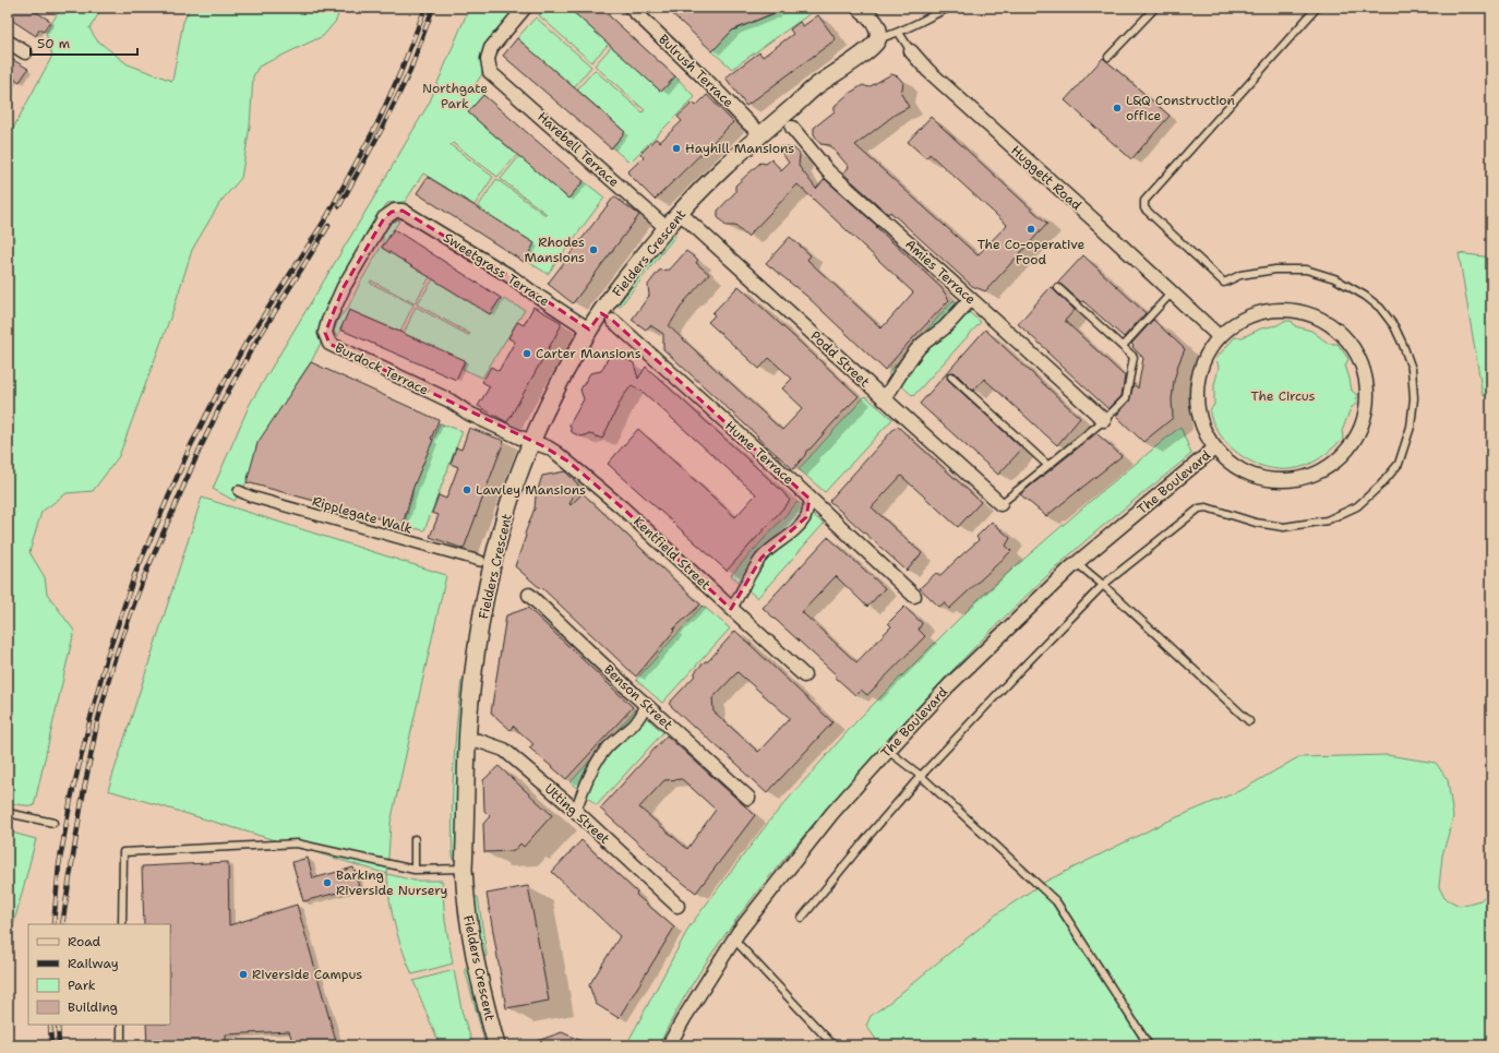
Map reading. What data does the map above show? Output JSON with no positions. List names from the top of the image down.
{
  "streets": {
    "street": [
      "Bulrush Terrace",
      "Harebell Terrace",
      "Huggett Road",
      "Fielders Crescent",
      "Sweetgrass Terrace",
      "Amies Terrace",
      "Podd Street",
      "Burdock Terrace",
      "Hume Terrace",
      "The Boulevard",
      "Ripplegate Walk",
      "Kentfield Street",
      "Benson Street",
      "Utting Street"
    ]
  },
  "crossings": [
    ["Bulrush Terrace", "Fielders Crescent"],
    ["Harebell Terrace", "Fielders Crescent"],
    ["Fielders Crescent", "Sweetgrass Terrace"],
    ["Fielders Crescent", "Amies Terrace"],
    ["Fielders Crescent", "Podd Street"],
    ["Fielders Crescent", "Burdock Terrace"],
    ["Fielders Crescent", "Hume Terrace"],
    ["Fielders Crescent", "Kentfield Street"],
    ["Fielders Crescent", "Utting Street"],
    ["Sweetgrass Terrace", "Burdock Terrace"],
    ["Burdock Terrace", "Kentfield Street"]
  ],
  "parks": ["Northgate Park", "The Circus"],
  "places": [
    "L&Q Construction office",
    "Hayhill Mansions",
    "The Co-operative Food",
    "Rhodes Mansions",
    "Carter Mansions",
    "Lawley Mansions",
    "Barking Riverside Nursery",
    "Riverside Campus"
  ],
  "legend": [
    "Road",
    "Railway",
    "Park",
    "Building"
  ],
  "scale_bar": "50 m"
}
